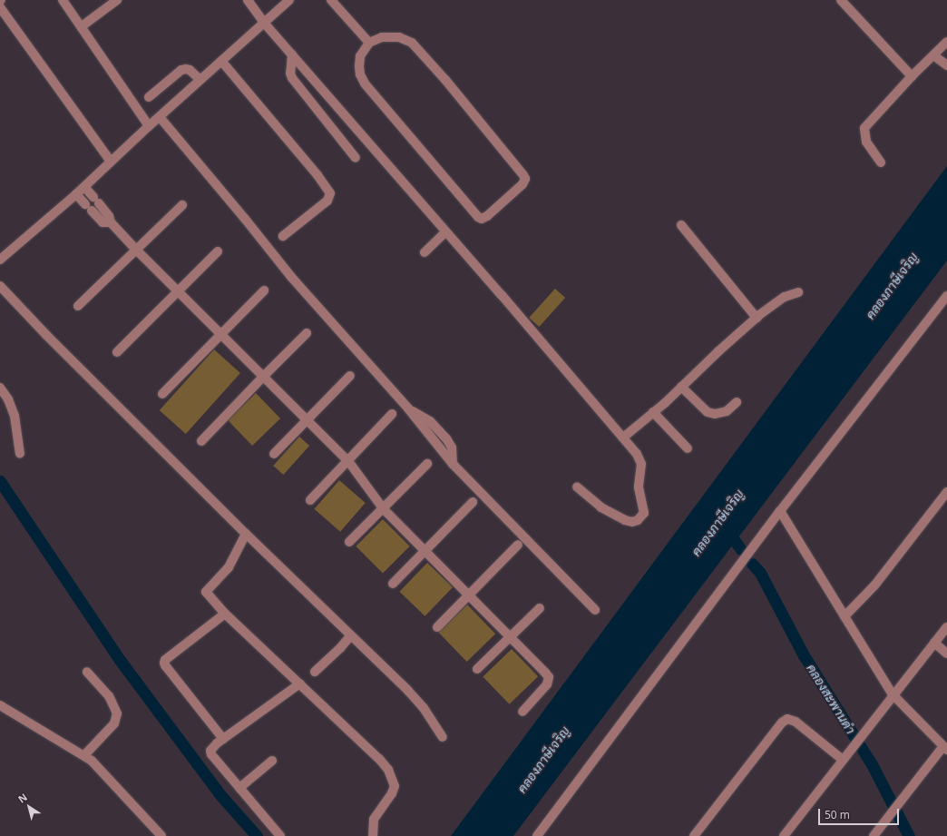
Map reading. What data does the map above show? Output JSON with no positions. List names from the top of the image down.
{
  "water": ["คลองภาษีเจริญ", "คลองสะพานดำ"],
  "scale_bar": "50 m",
  "north": "top left"
}
